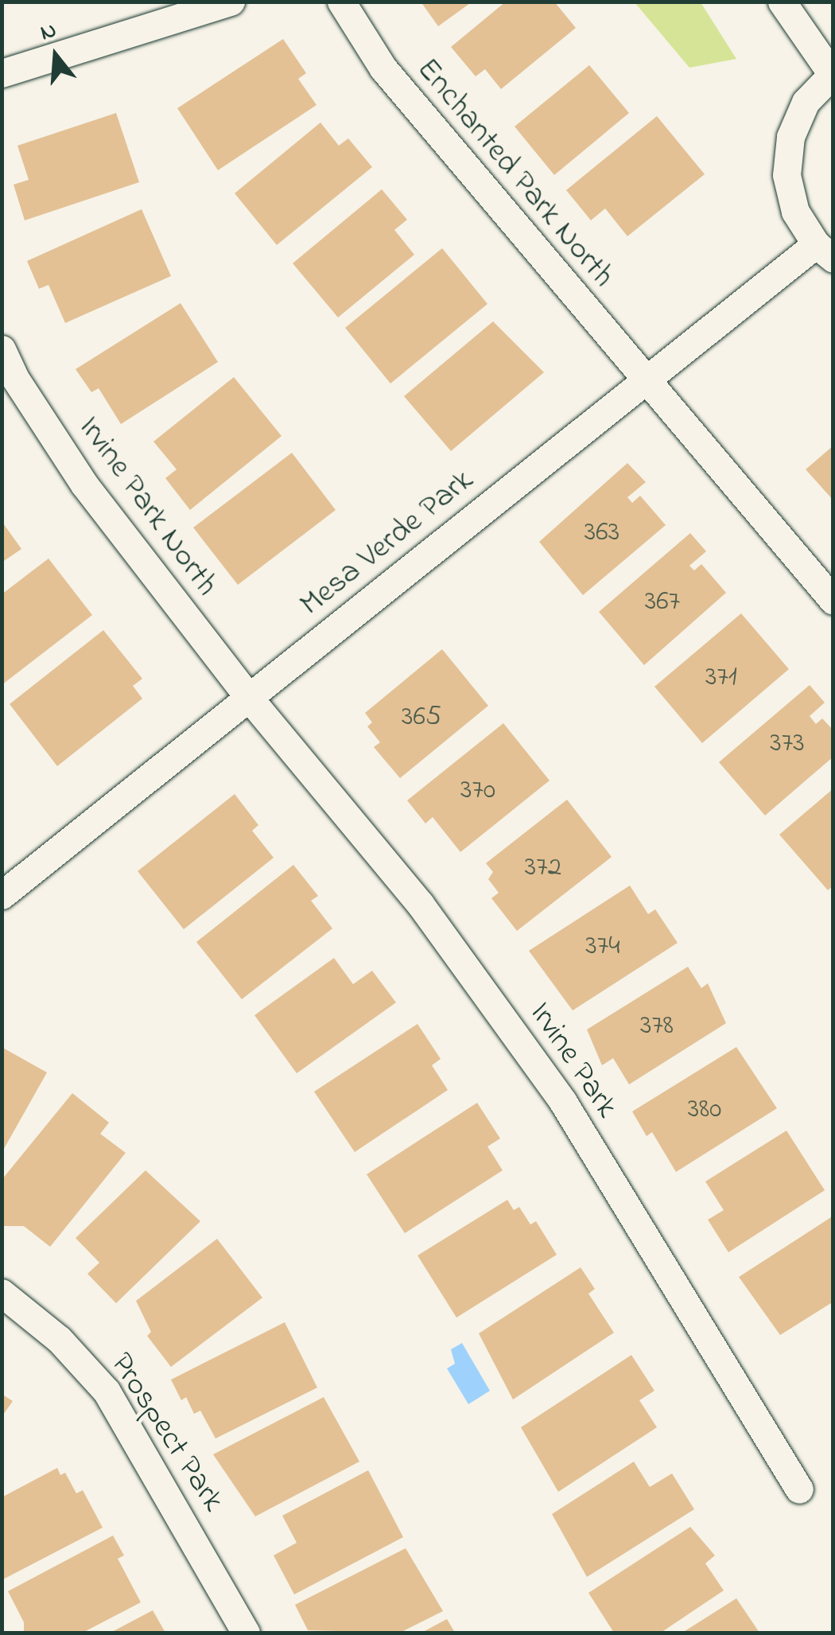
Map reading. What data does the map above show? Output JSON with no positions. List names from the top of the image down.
{
  "streets": {
    "street": [
      "Enchanted Park North",
      "Irvine Park North",
      "Mesa Verde Park",
      "Irvine Park",
      "Prospect Park"
    ]
  },
  "crossings": [
    ["Enchanted Park North", "Mesa Verde Park"],
    ["Irvine Park North", "Mesa Verde Park"],
    ["Irvine Park North", "Irvine Park"],
    ["Mesa Verde Park", "Irvine Park"]
  ],
  "house_numbers": [
    "363",
    "367",
    "371",
    "365",
    "373",
    "370",
    "372",
    "374",
    "378",
    "380"
  ],
  "north": "top"
}
